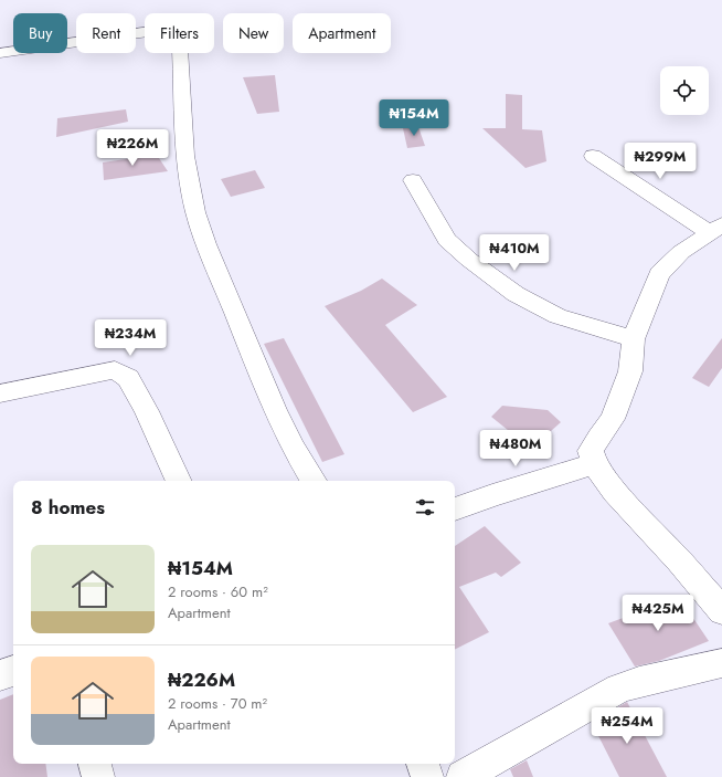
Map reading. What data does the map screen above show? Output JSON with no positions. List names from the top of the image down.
{
  "page": {
    "chip": [
      "Buy",
      "Rent",
      "Filters",
      "New",
      "Apartment"
    ],
    "price": [
      "₦154M",
      "₦226M",
      "₦299M",
      "₦410M",
      "₦234M",
      "₦480M",
      "₦425M",
      "₦254M"
    ],
    "heading": "8 homes",
    "list": [
      {
        "name": "₦154M",
        "note": "2 rooms · 60 m² · Apartment"
      },
      {
        "name": "₦226M",
        "note": "2 rooms · 70 m² · Apartment"
      }
    ]
  }
}
